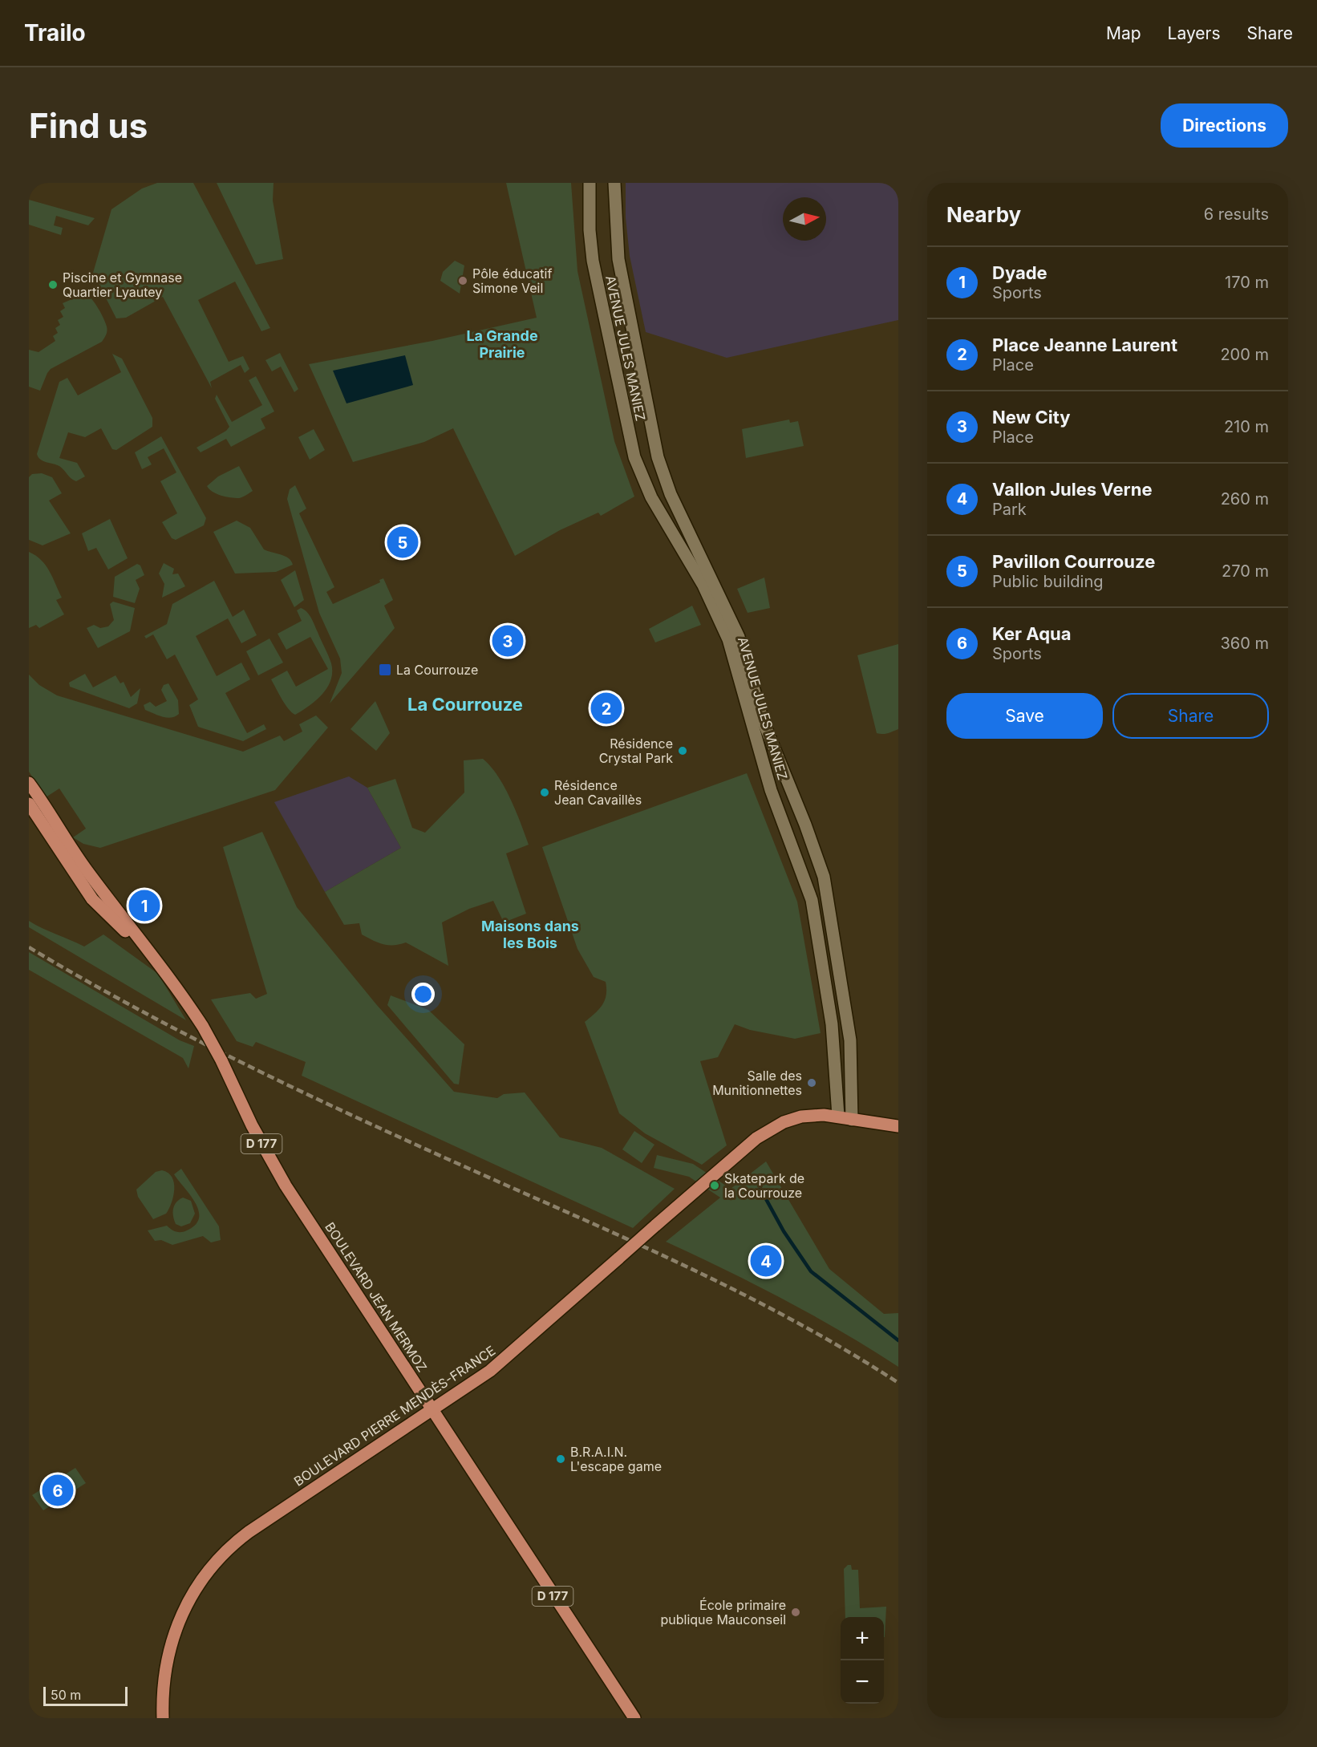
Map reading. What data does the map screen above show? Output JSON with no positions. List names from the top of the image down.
{
  "streets": {
    "main road": [
      "AVENUE JULES MANIEZ",
      "D 177",
      "BOULEVARD JEAN MERMOZ",
      "BOULEVARD PIERRE MENDÈS-FRANCE"
    ]
  },
  "crossings": [
    ["AVENUE JULES MANIEZ", "BOULEVARD PIERRE MENDÈS-FRANCE"],
    ["BOULEVARD JEAN MERMOZ", "BOULEVARD PIERRE MENDÈS-FRANCE"]
  ],
  "districts": ["La Grande Prairie", "La Courrouze", "Maisons dans les Bois"],
  "places": {
    "other": [
      "Pôle éducatif Simone Veil",
      "Piscine et Gymnase Quartier Lyautey",
      "Résidence Crystal Park",
      "Résidence Jean Cavaillès",
      "Salle des Munitionnettes",
      "Skatepark de la Courrouze",
      "B.R.A.I.N. L'escape game",
      "École primaire publique Mauconseil"
    ],
    "transit": ["La Courrouze"]
  },
  "scale_bar": "50 m",
  "north": "right",
  "page": {
    "header": "Trailo",
    "nav": ["Map", "Layers", "Share"],
    "buttons": [
      "Directions",
      ["Save", "Share"]
    ],
    "title": "Find us",
    "heading": ["Nearby", "6 results"],
    "list": [
      {
        "mark": "1",
        "name": "Dyade",
        "note": "Sports",
        "value": "170 m"
      },
      {
        "mark": "2",
        "name": "Place Jeanne Laurent",
        "note": "Place",
        "value": "200 m"
      },
      {
        "mark": "3",
        "name": "New City",
        "note": "Place",
        "value": "210 m"
      },
      {
        "mark": "4",
        "name": "Vallon Jules Verne",
        "note": "Park",
        "value": "260 m"
      },
      {
        "mark": "5",
        "name": "Pavillon Courrouze",
        "note": "Public building",
        "value": "270 m"
      },
      {
        "mark": "6",
        "name": "Ker Aqua",
        "note": "Sports",
        "value": "360 m"
      }
    ],
    "pins": [
      "5",
      "3",
      "2",
      "1",
      "4",
      "6"
    ],
    "map_buttons": ["+", "−"],
    "scale": "50 m"
  }
}
